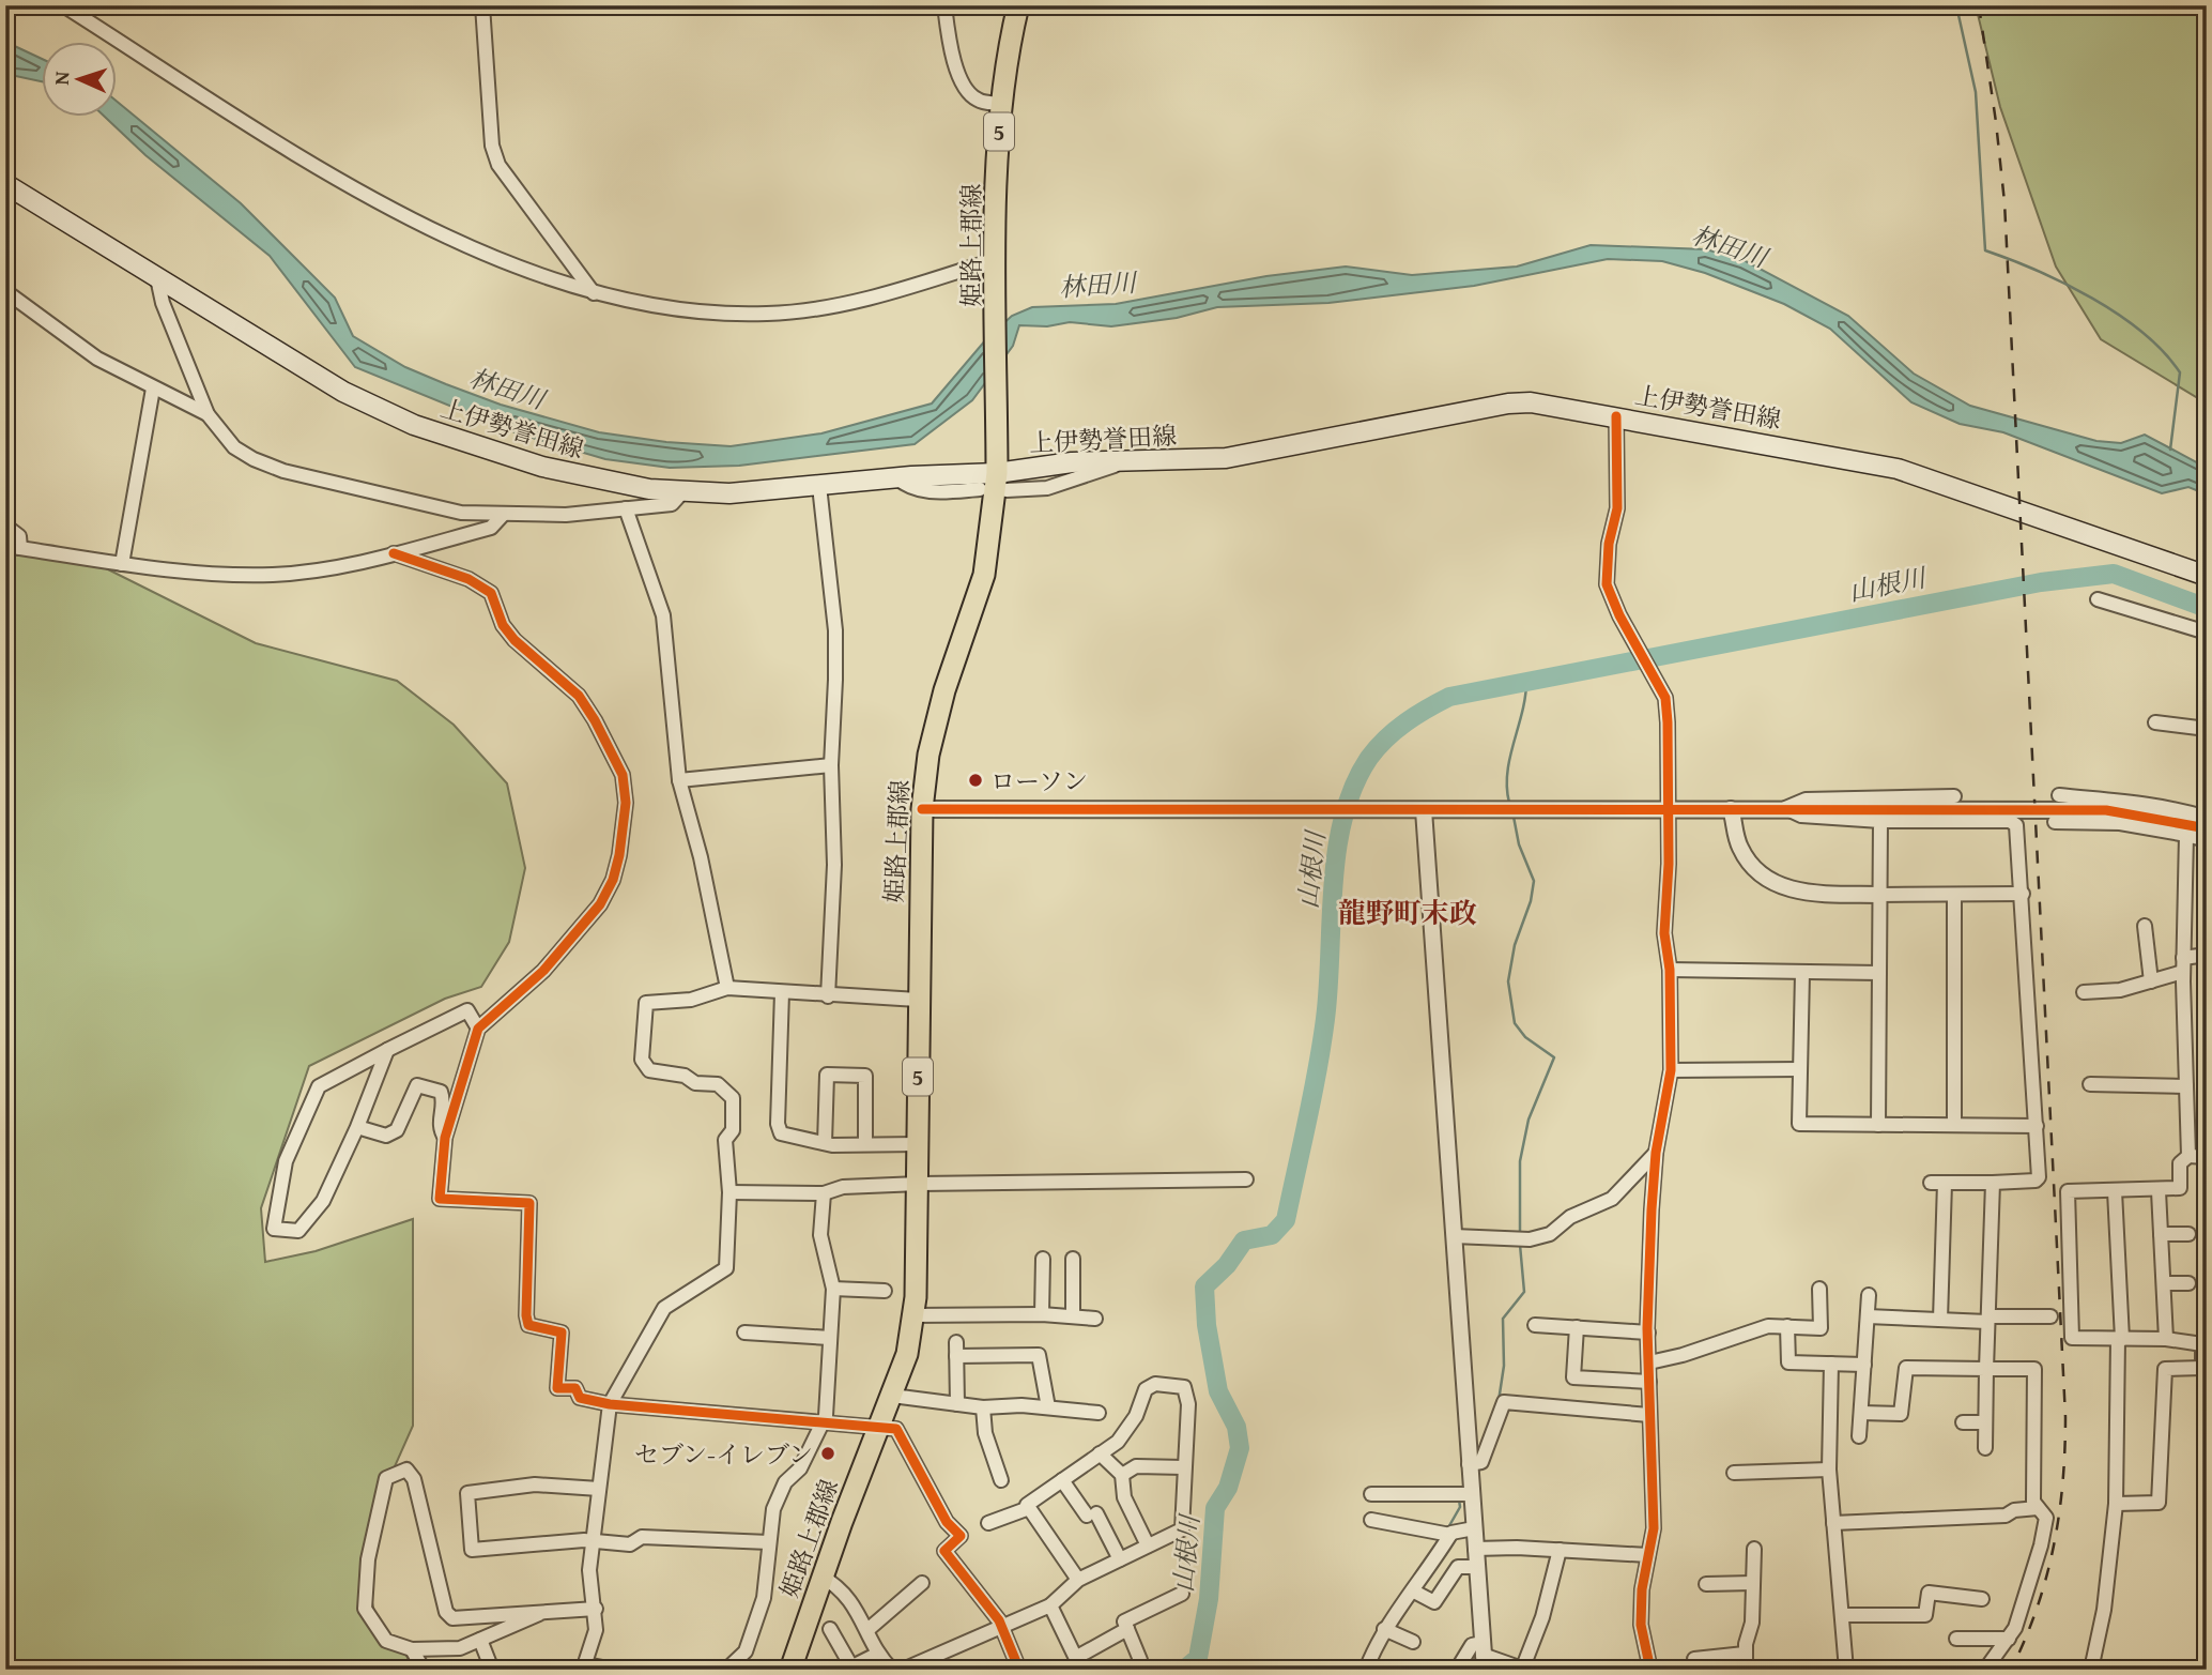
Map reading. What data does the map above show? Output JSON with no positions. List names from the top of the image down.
{
  "streets": {
    "main road": ["5", "姫路上郡線", "上伊勢誉田線"]
  },
  "crossings": [
    ["姫路上郡線", "上伊勢誉田線"]
  ],
  "districts": ["龍野町末政"],
  "water": ["林田川", "山根川"],
  "places": ["ローソン", "セブン-イレブン"],
  "north": "left"
}
